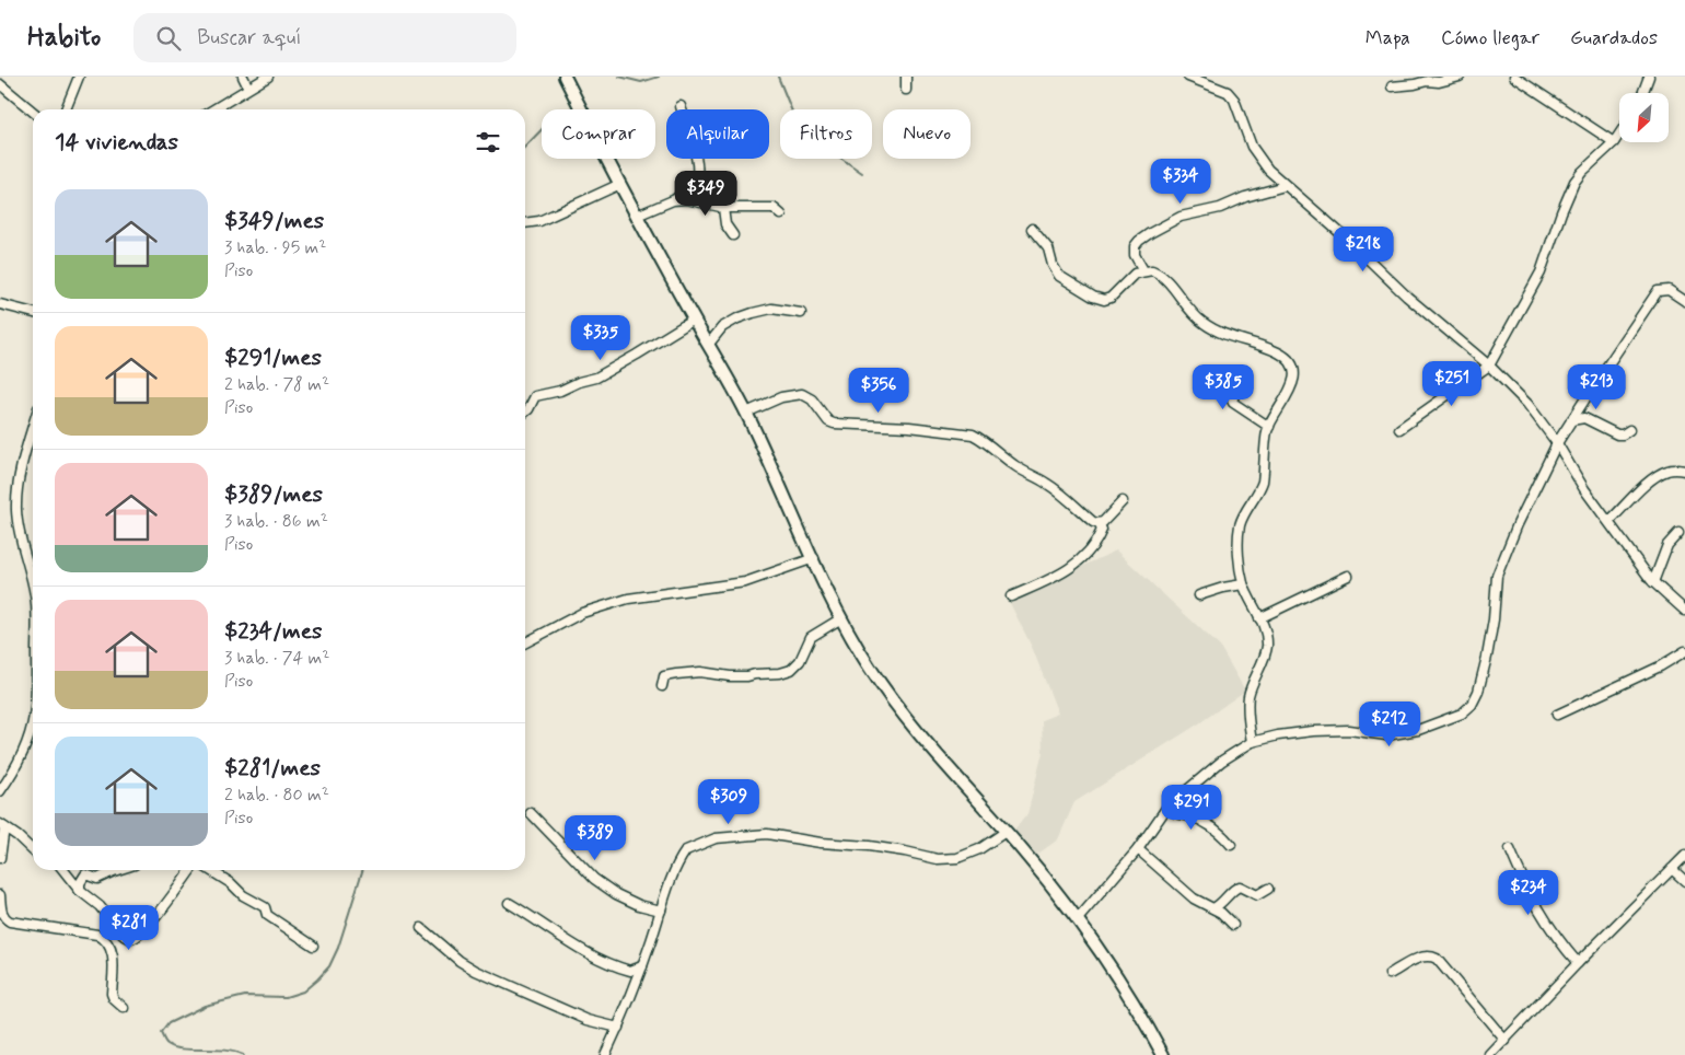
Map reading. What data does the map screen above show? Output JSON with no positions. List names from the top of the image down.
{
  "north": "bottom left",
  "page": {
    "header": "Habito",
    "search": "Buscar aquí",
    "nav": ["Mapa", "Cómo llegar", "Guardados"],
    "chip": [
      "Comprar",
      "Alquilar",
      "Filtros",
      "Nuevo"
    ],
    "heading": "14 viviendas",
    "price": [
      "$334",
      "$349",
      "$218",
      "$335",
      "$251",
      "$385",
      "$213",
      "$356",
      "$212",
      "$309",
      "$291",
      "$389",
      "$234",
      "$281"
    ],
    "list": [
      {
        "name": "$349/mes",
        "note": "3 hab. · 95 m² · Piso"
      },
      {
        "name": "$291/mes",
        "note": "2 hab. · 78 m² · Piso"
      },
      {
        "name": "$389/mes",
        "note": "3 hab. · 86 m² · Piso"
      },
      {
        "name": "$234/mes",
        "note": "3 hab. · 74 m² · Piso"
      },
      {
        "name": "$281/mes",
        "note": "2 hab. · 80 m² · Piso"
      }
    ]
  }
}
